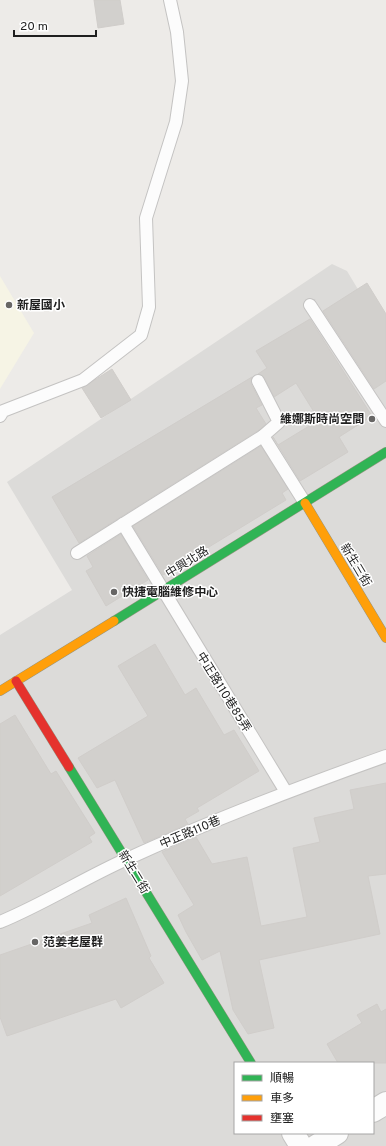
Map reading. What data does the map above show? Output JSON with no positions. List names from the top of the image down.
{
  "streets": {
    "street": ["中興北路", "新生三街", "新生二街"],
    "lane": ["中正路110巷85弄", "中正路110巷"]
  },
  "crossings": [
    ["中興北路", "新生三街"],
    ["中興北路", "中正路110巷85弄"],
    ["中興北路", "新生二街"],
    ["中正路110巷85弄", "中正路110巷"],
    ["中正路110巷", "新生二街"]
  ],
  "places": [
    "新屋國小",
    "維娜斯時尚空間",
    "快捷電腦維修中心",
    "范姜老屋群"
  ],
  "legend": ["順暢", "車多", "壅塞"],
  "scale_bar": "20 m"
}
